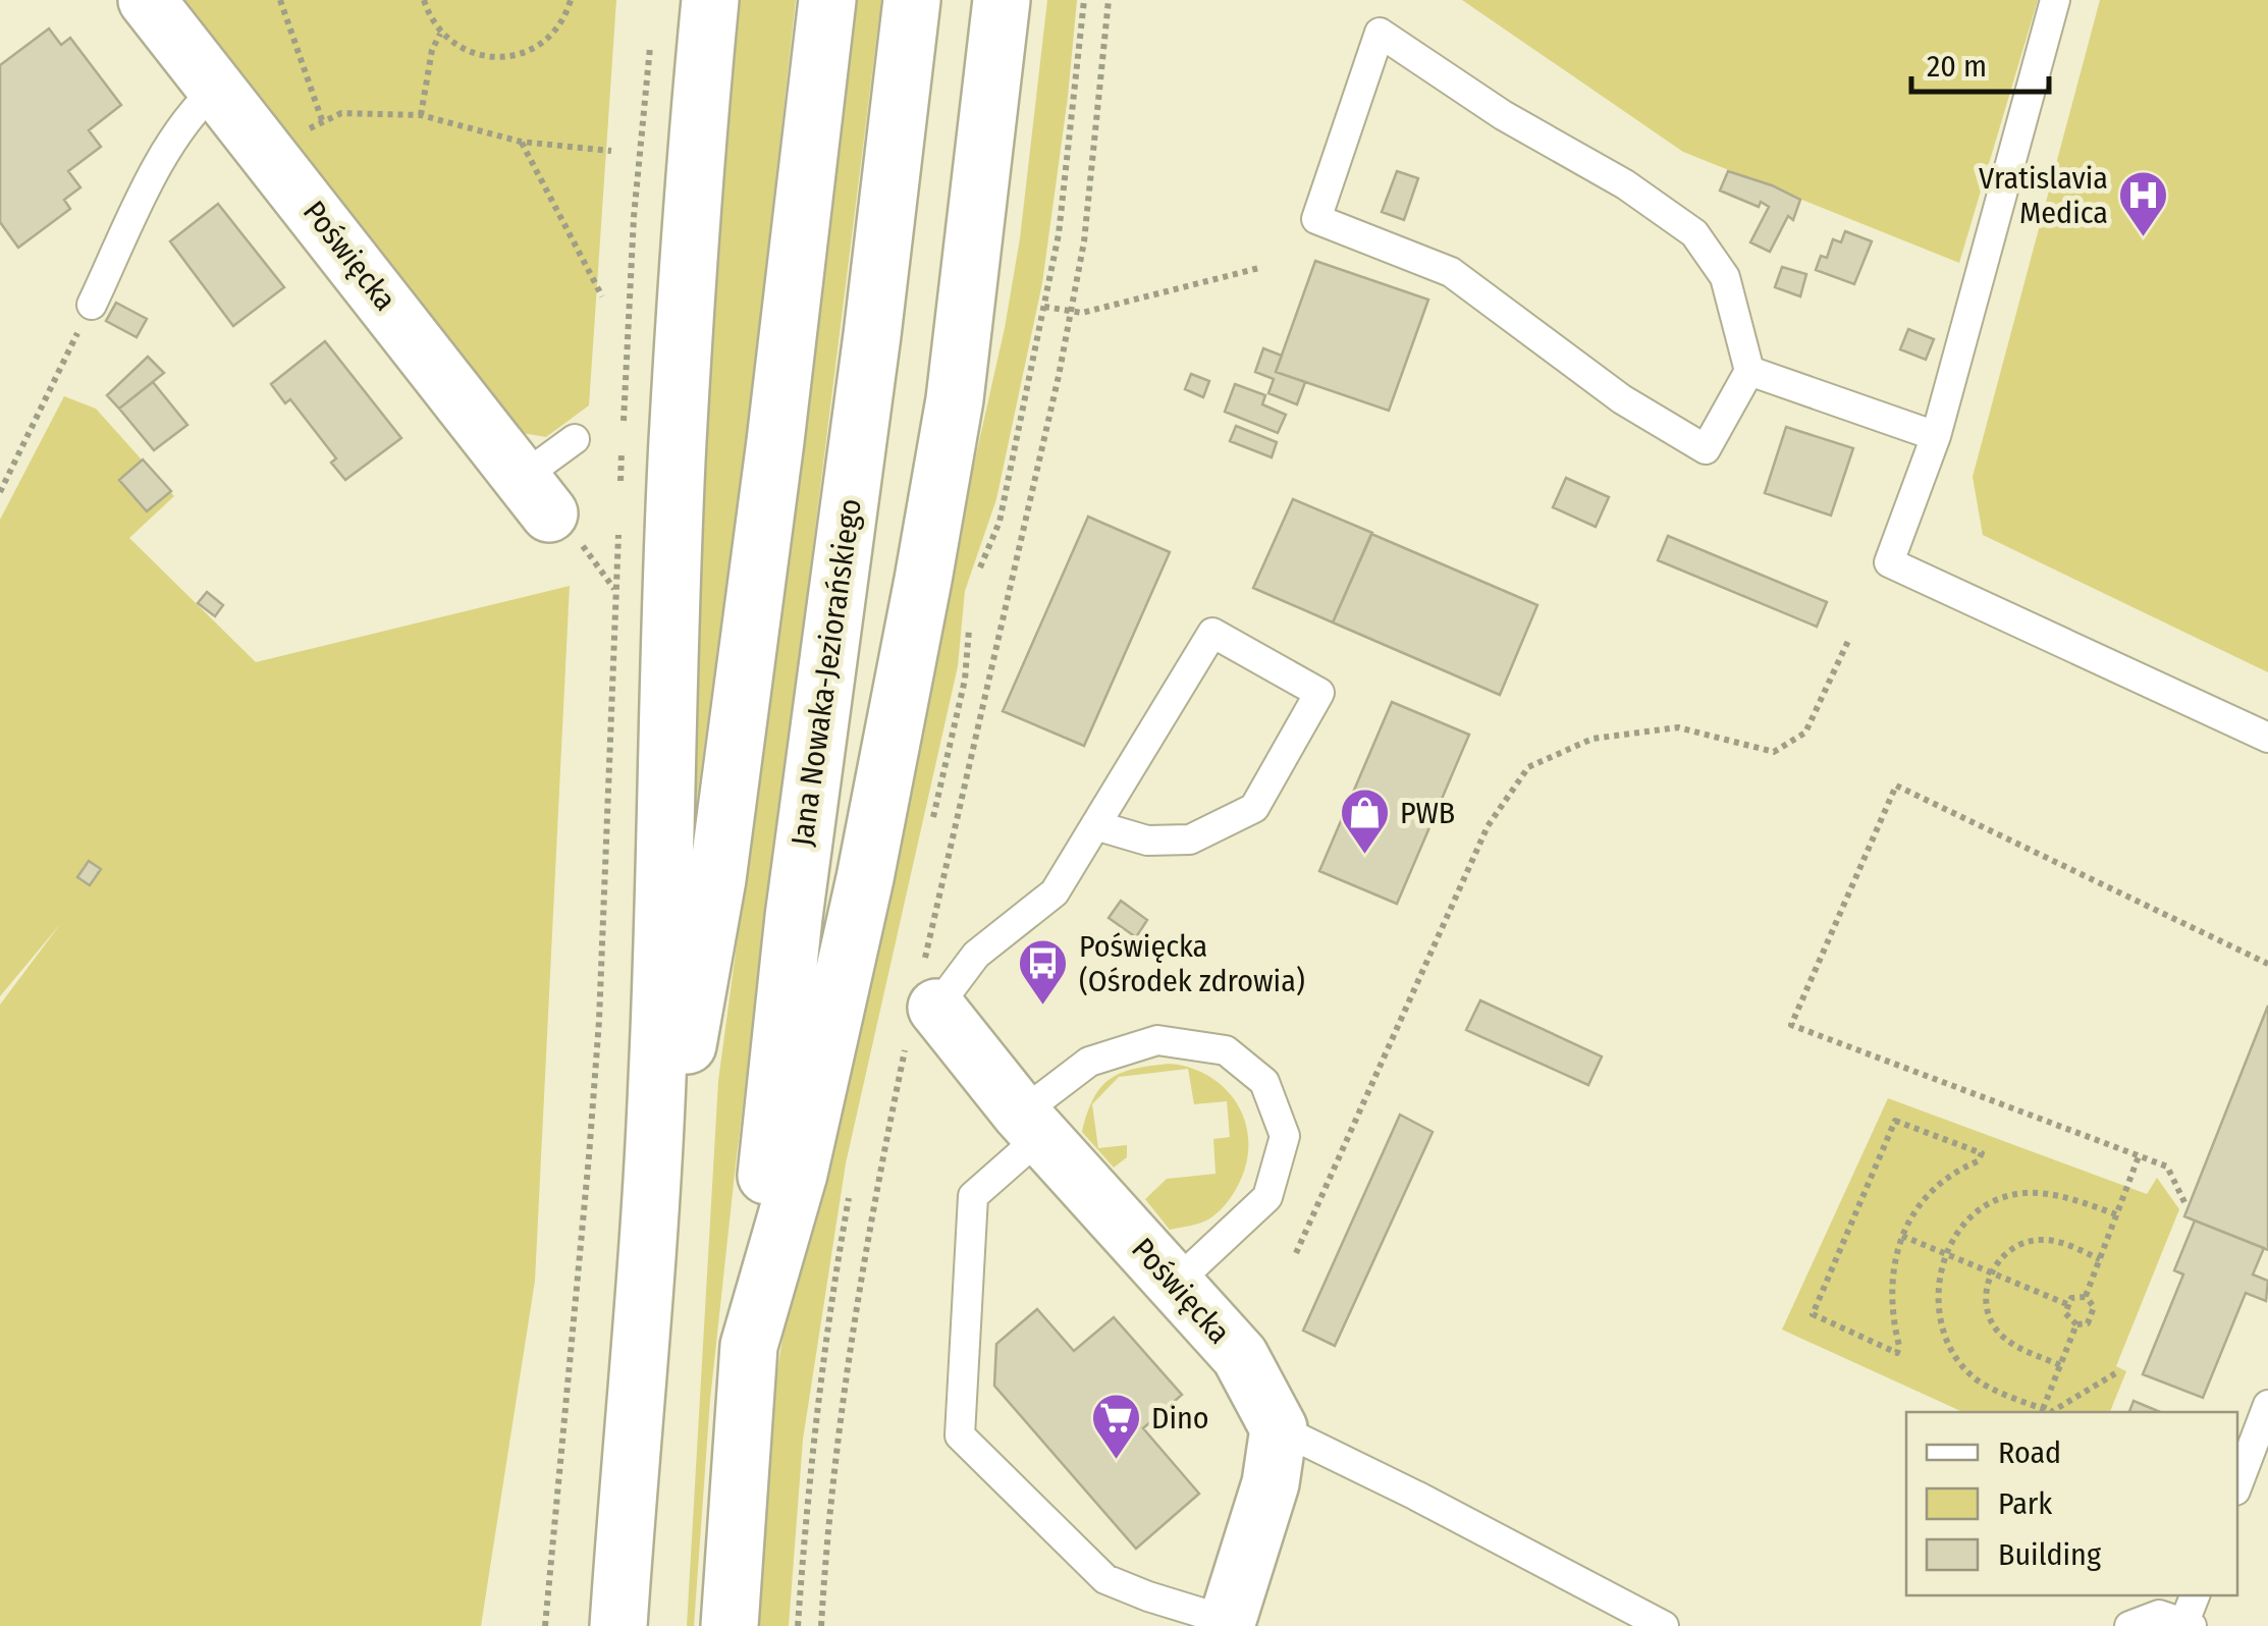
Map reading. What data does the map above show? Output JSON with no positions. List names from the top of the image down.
{
  "streets": {
    "street": ["Poświęcka", "Jana Nowaka-Jeziorańskiego"]
  },
  "places": {
    "hospital": ["Vratislavia Medica"],
    "shop": ["PWB"],
    "bus stop": ["Poświęcka (Ośrodek zdrowia)"],
    "supermarket": ["Dino"]
  },
  "legend": ["Road", "Park", "Building"],
  "scale_bar": "20 m"
}
